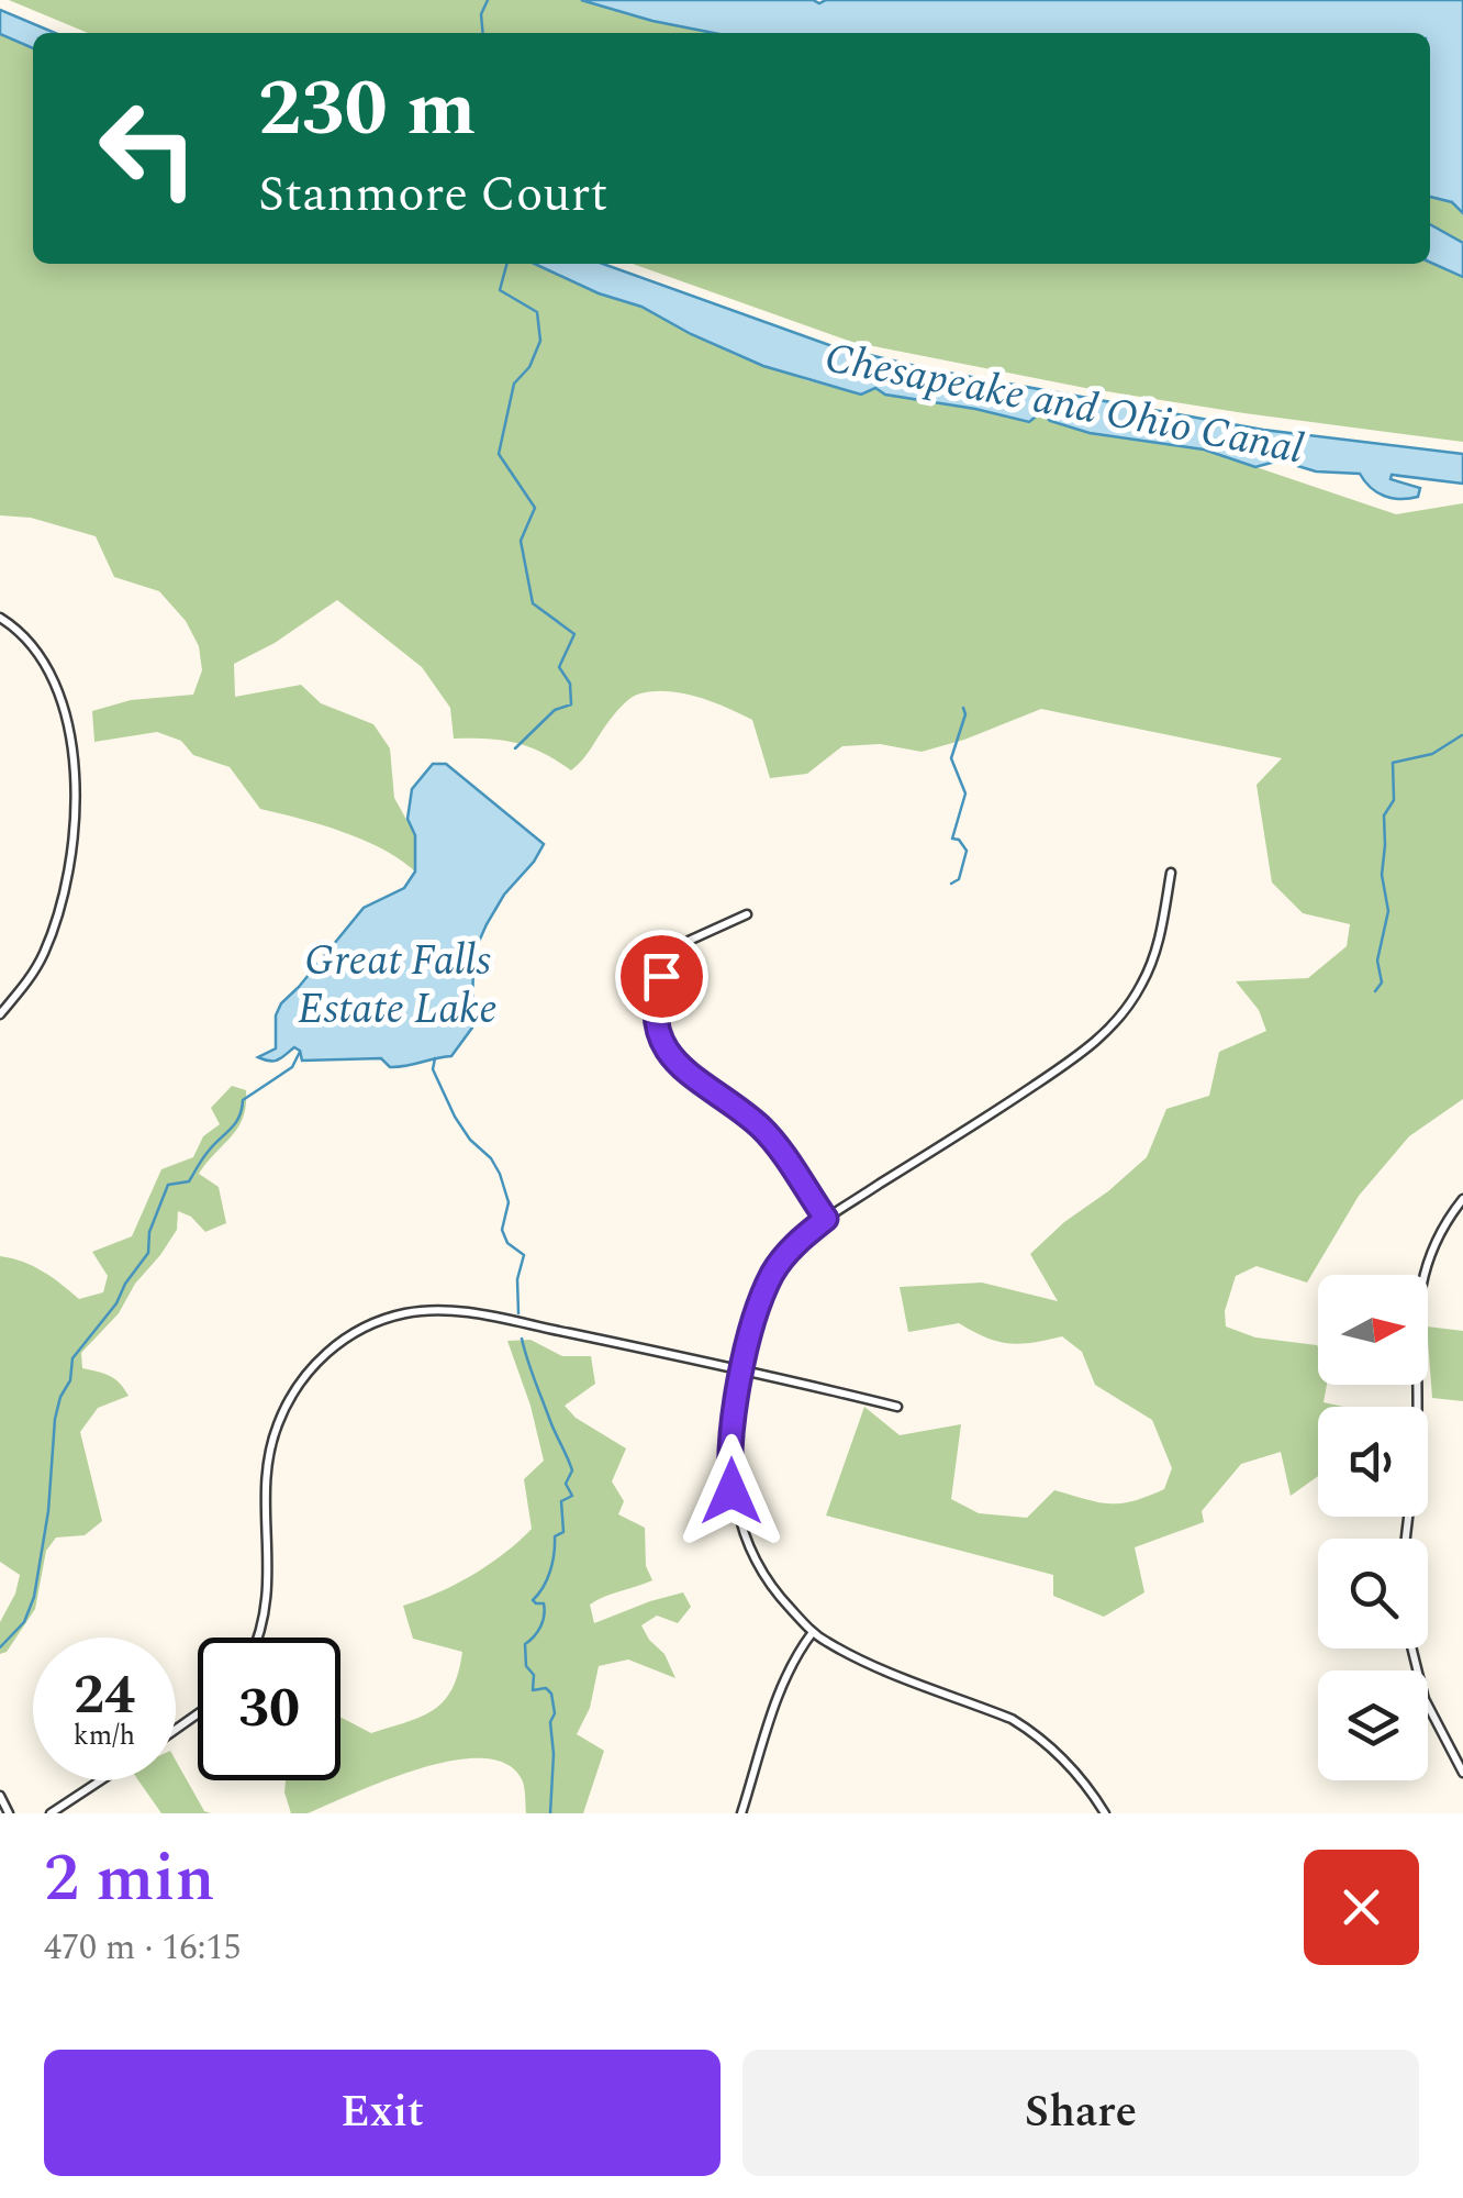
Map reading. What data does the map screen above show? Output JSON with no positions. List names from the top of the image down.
{
  "water": ["Chesapeake and Ohio Canal", "Great Falls Estate Lake"],
  "north": "right",
  "page": {
    "turn": ["230 m", "Stanmore Court"],
    "speed": "24 km/h",
    "limit": "30",
    "heading": ["2 min", "470 m · 16:15"],
    "buttons": ["Exit", "Share"]
  }
}
